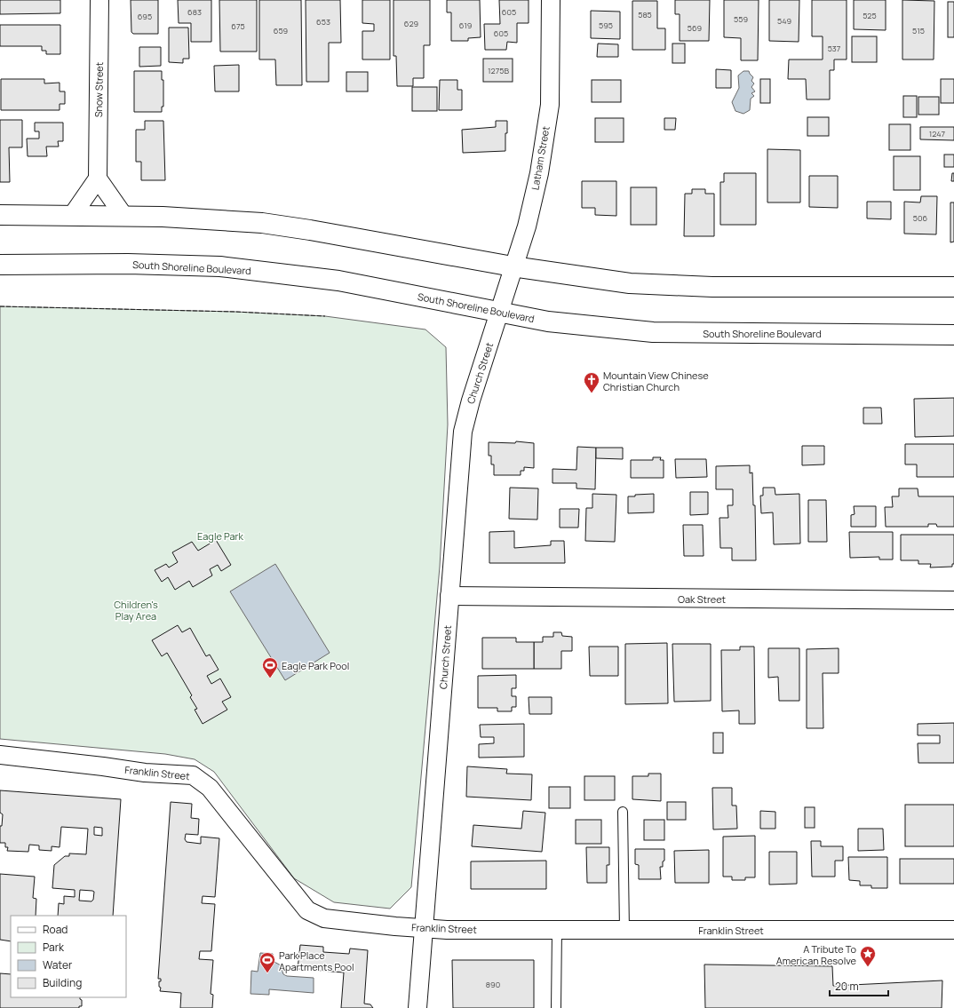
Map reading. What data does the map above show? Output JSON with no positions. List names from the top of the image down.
{
  "streets": {
    "main road": ["South Shoreline Boulevard"],
    "street": [
      "Snow Street",
      "Latham Street",
      "Church Street",
      "Oak Street",
      "Franklin Street"
    ]
  },
  "crossings": [
    ["Latham Street", "South Shoreline Boulevard"],
    ["Latham Street", "Church Street"],
    ["South Shoreline Boulevard", "Church Street"],
    ["Church Street", "Oak Street"],
    ["Church Street", "Franklin Street"]
  ],
  "parks": ["Eagle Park", "Children's Play Area"],
  "places": {
    "church": ["Mountain View Chinese Christian Church"],
    "sports": ["Eagle Park Pool", "Park Place Apartments Pool"],
    "place": ["A Tribute To American Resolve"]
  },
  "house_numbers": [
    "683",
    "605",
    "585",
    "525",
    "695",
    "559",
    "549",
    "653",
    "629",
    "619",
    "595",
    "675",
    "569",
    "659",
    "515",
    "605",
    "537",
    "1275B",
    "1247",
    "506",
    "890"
  ],
  "legend": [
    "Road",
    "Park",
    "Water",
    "Building"
  ],
  "scale_bar": "20 m"
}
